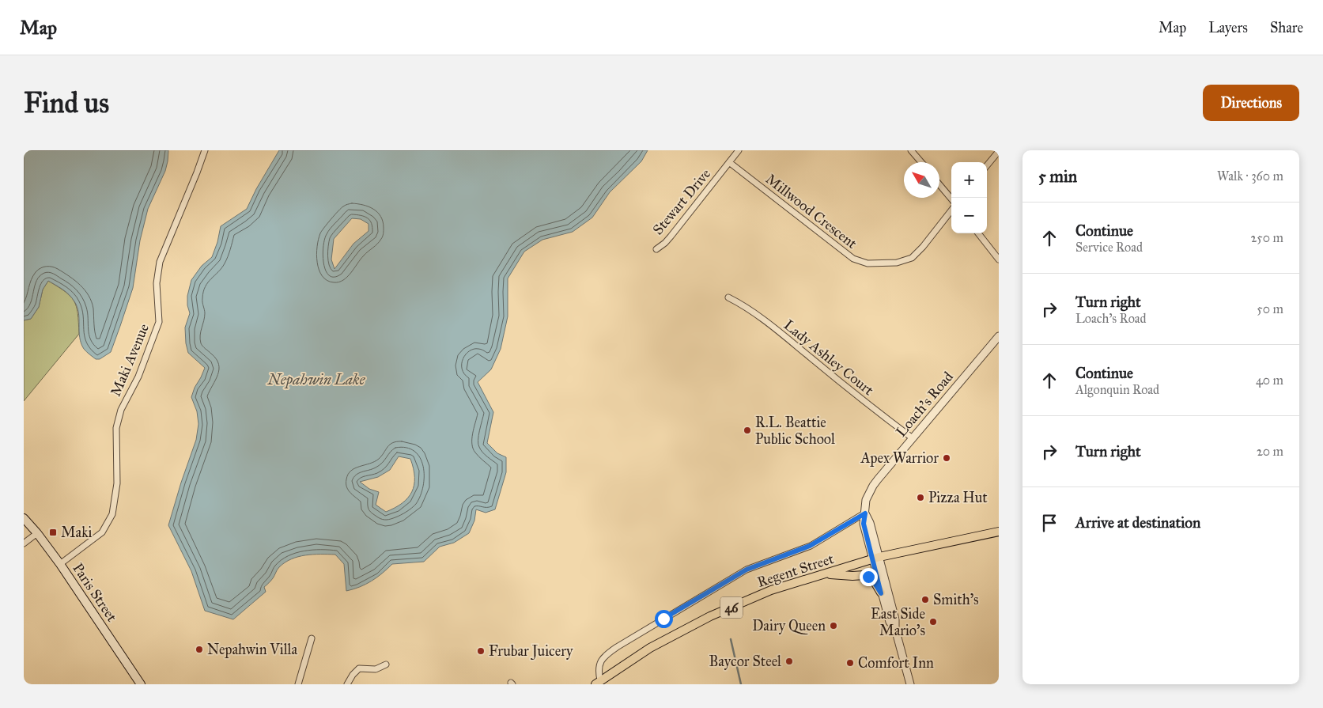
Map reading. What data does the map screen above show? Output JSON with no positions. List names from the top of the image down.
{
  "streets": {
    "main road": ["Regent Street", "Paris Street", "46"],
    "street": [
      "Stewart Drive",
      "Millwood Crescent",
      "Lady Ashley Court",
      "Maki Avenue",
      "Loach's Road"
    ]
  },
  "crossings": [
    ["Stewart Drive", "Millwood Crescent"],
    ["Lady Ashley Court", "Loach's Road"],
    ["Maki Avenue", "Paris Street"]
  ],
  "water": ["Nepahwin Lake"],
  "places": {
    "other": [
      "R.L. Beattie Public School",
      "Apex Warrior",
      "Pizza Hut",
      "Smith's",
      "East Side Mario's",
      "Dairy Queen",
      "Nepahwin Villa",
      "Frubar Juicery",
      "Baycor Steel",
      "Comfort Inn"
    ],
    "transit": ["Maki"]
  },
  "north": "top left",
  "page": {
    "header": "Map",
    "nav": ["Map", "Layers", "Share"],
    "buttons": "Directions",
    "title": "Find us",
    "heading": ["5 min", "Walk · 360 m"],
    "map_buttons": ["+", "−"],
    "list": [
      ["Continue", "Service Road", "250 m"],
      ["Turn right", "Loach's Road", "50 m"],
      ["Continue", "Algonquin Road", "40 m"],
      ["Turn right", "20 m"],
      "Arrive at destination"
    ]
  }
}
